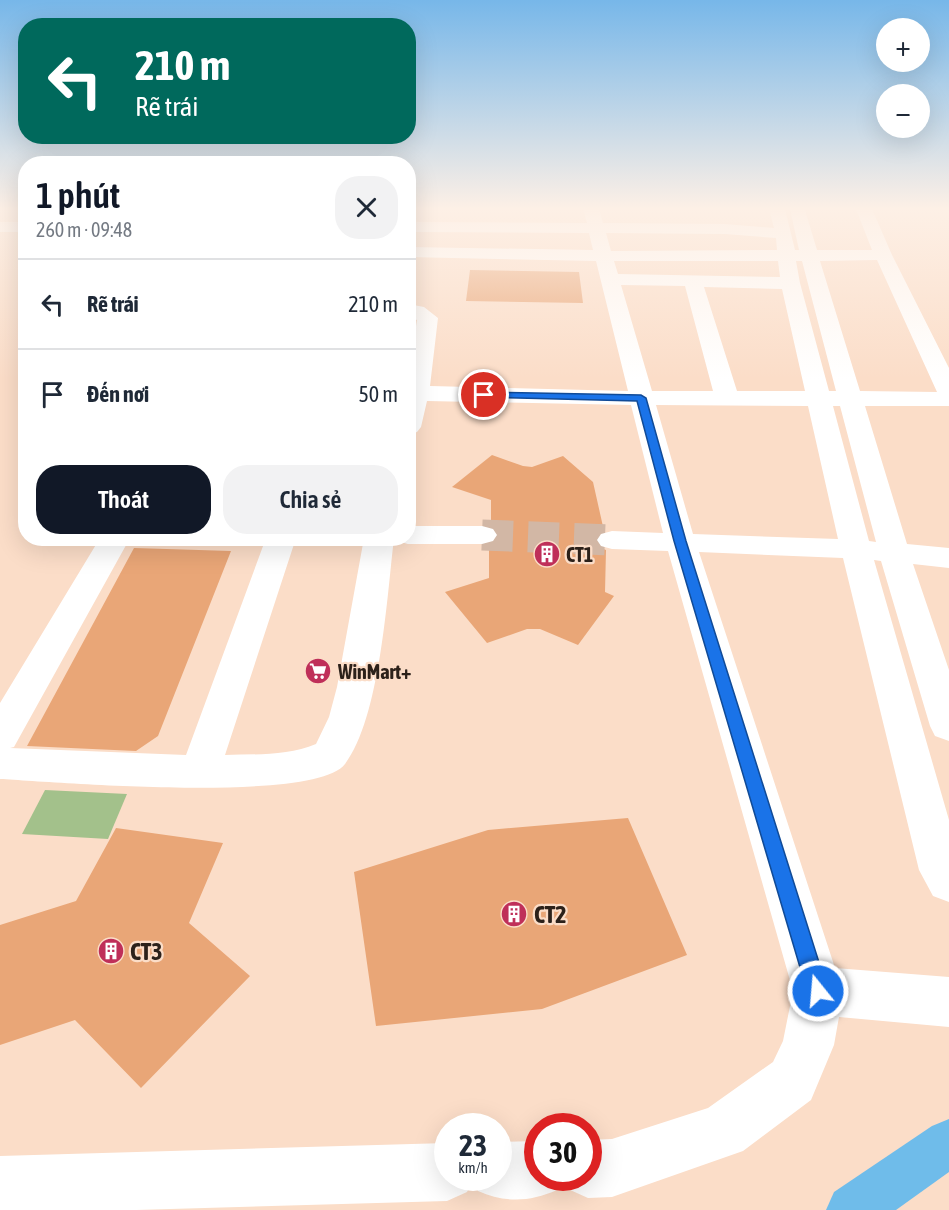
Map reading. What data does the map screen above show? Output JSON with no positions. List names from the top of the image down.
{
  "places": {
    "building": ["CT1", "CT2", "CT3"],
    "supermarket": ["WinMart+"]
  },
  "page": {
    "map_buttons": ["+", "−"],
    "turn": ["210 m", "Rẽ trái"],
    "heading": ["1 phút", "260 m · 09:48"],
    "list": [
      {
        "name": "Rẽ trái",
        "value": "210 m"
      },
      {
        "name": "Đến nơi",
        "value": "50 m"
      }
    ],
    "buttons": ["Thoát", "Chia sẻ"],
    "speed": "23 km/h",
    "limit": "30"
  }
}
